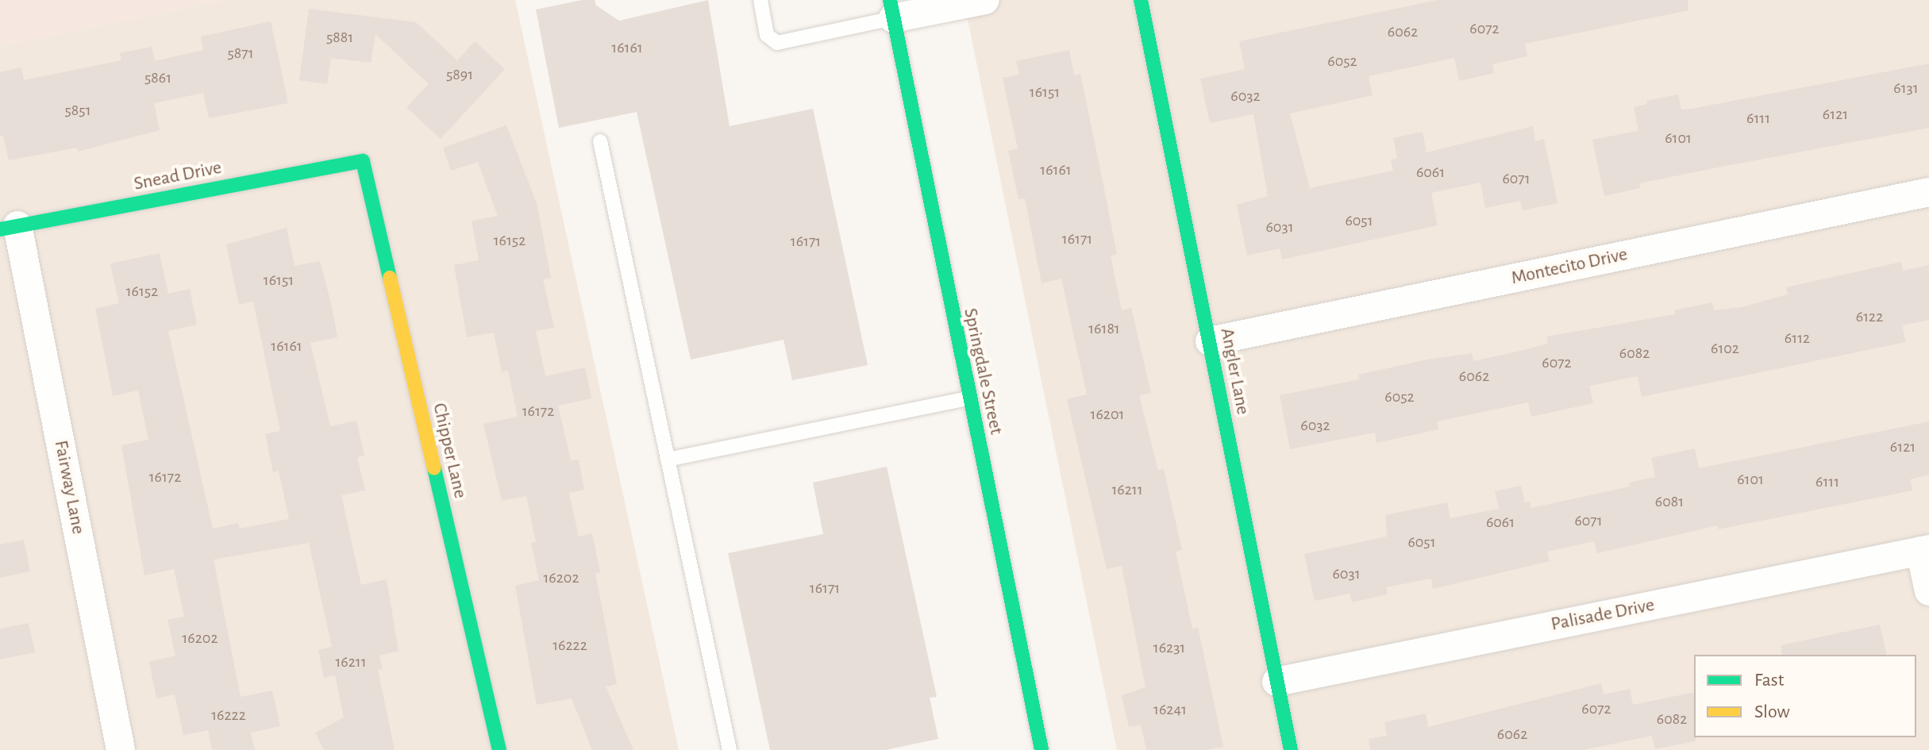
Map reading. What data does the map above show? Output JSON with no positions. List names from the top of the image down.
{
  "streets": {
    "street": [
      "Snead Drive",
      "Montecito Drive",
      "Springdale Street",
      "Angler Lane",
      "Chipper Lane",
      "Fairway Lane",
      "Palisade Drive"
    ]
  },
  "crossings": [
    ["Snead Drive", "Chipper Lane"],
    ["Snead Drive", "Fairway Lane"],
    ["Montecito Drive", "Angler Lane"],
    ["Angler Lane", "Palisade Drive"]
  ],
  "house_numbers": [
    "6072",
    "6062",
    "5881",
    "16161",
    "5871",
    "6052",
    "5891",
    "5861",
    "6131",
    "16151",
    "6032",
    "5851",
    "6121",
    "6111",
    "6101",
    "16161",
    "6061",
    "6071",
    "6051",
    "6031",
    "16171",
    "16152",
    "16171",
    "16151",
    "16152",
    "6122",
    "16181",
    "6112",
    "16161",
    "6102",
    "6082",
    "6072",
    "6062",
    "6052",
    "16172",
    "16201",
    "6032",
    "6121",
    "16172",
    "6101",
    "6111",
    "16211",
    "6081",
    "6071",
    "6061",
    "6051",
    "6031",
    "16202",
    "16171",
    "16202",
    "16222",
    "16231",
    "16211",
    "6072",
    "16241",
    "16222",
    "6082",
    "6062"
  ],
  "legend": ["Fast", "Slow"]
}
